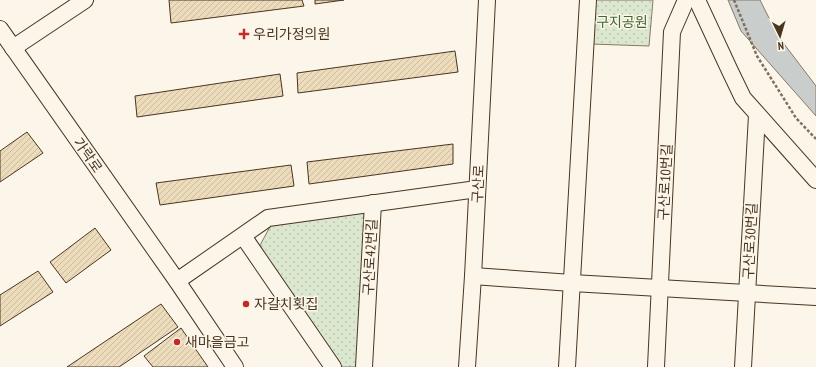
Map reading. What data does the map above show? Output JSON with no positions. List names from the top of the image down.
{
  "streets": {
    "street": [
      "가락로",
      "구산로10번길",
      "구산로",
      "구산로30번길",
      "구산로42번길"
    ]
  },
  "crossings": [
    ["구산로", "구산로42번길"]
  ],
  "parks": ["구지공원"],
  "places": {
    "health": ["우리가정의원"],
    "other": ["자갈치횟집", "새마을금고"]
  },
  "north": "bottom"
}
